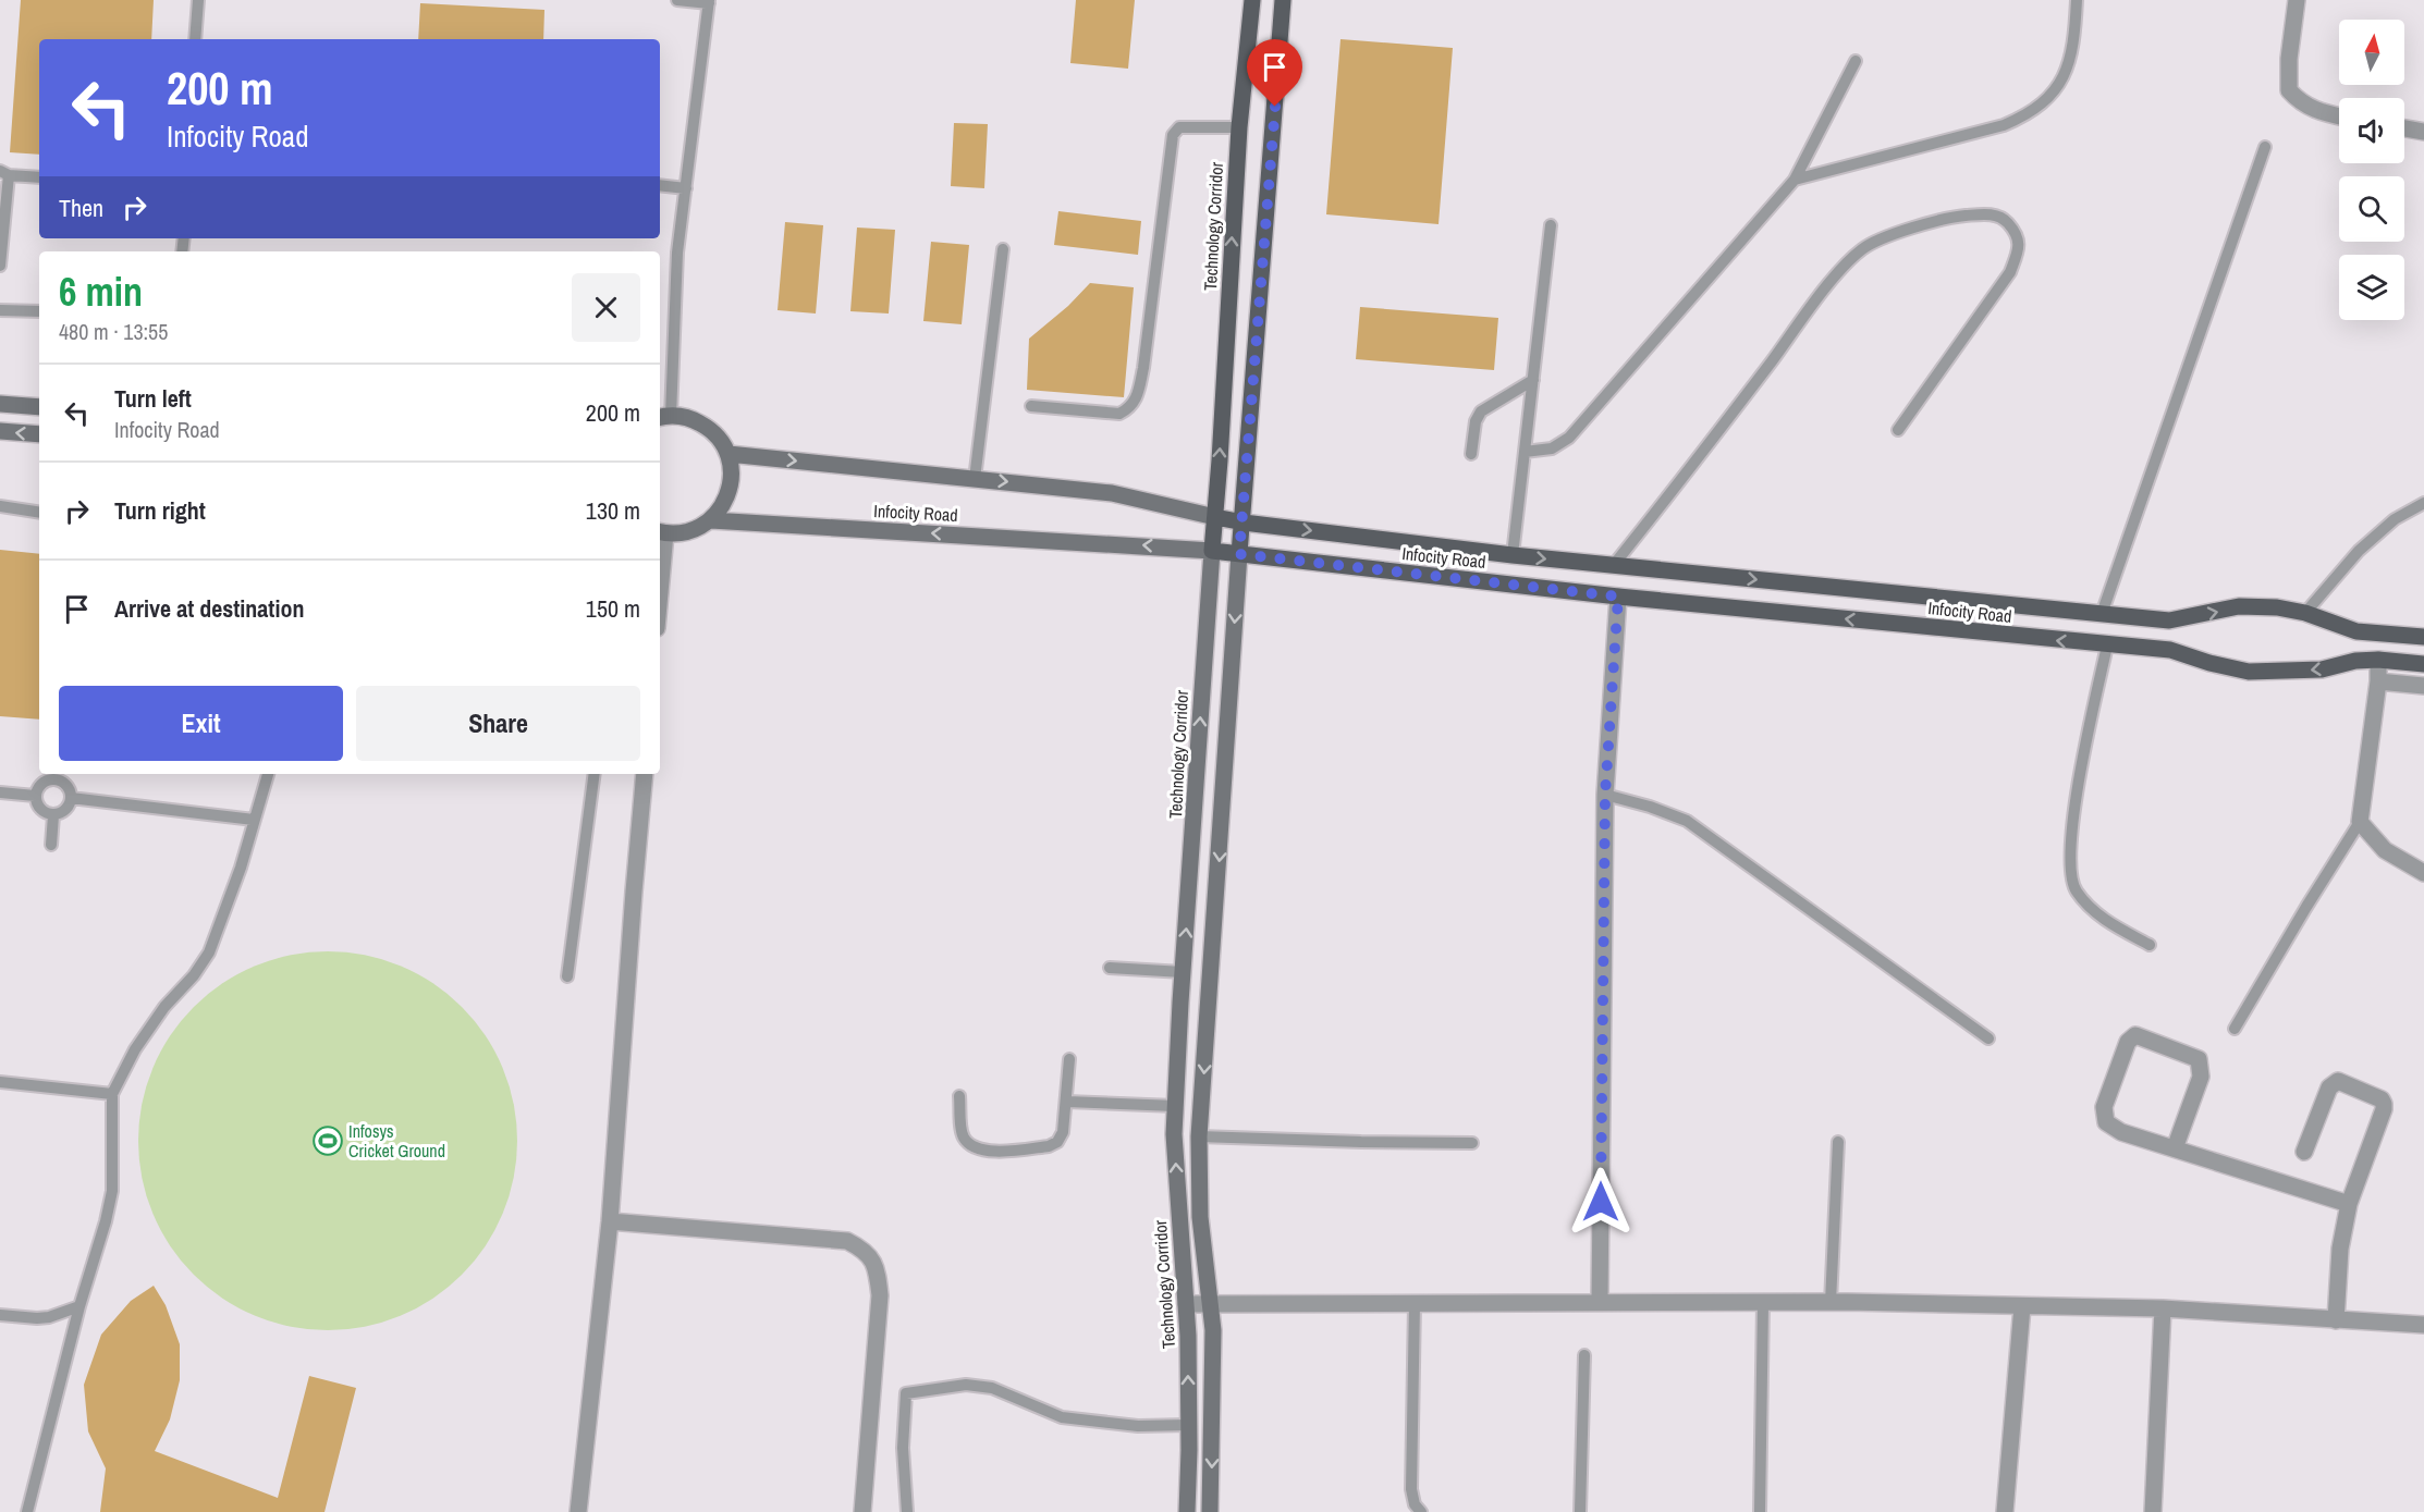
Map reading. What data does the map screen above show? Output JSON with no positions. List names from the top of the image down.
{
  "streets": {
    "main road": ["Technology Corridor", "Infocity Road"]
  },
  "crossings": [
    ["Technology Corridor", "Infocity Road"]
  ],
  "places": {
    "sports": ["Infosys Cricket Ground"]
  },
  "north": "top",
  "page": {
    "turn": ["200 m", "Infocity Road"],
    "then": "Then",
    "heading": ["6 min", "480 m · 13:55"],
    "list": [
      {
        "name": "Turn left",
        "note": "Infocity Road",
        "value": "200 m"
      },
      {
        "name": "Turn right",
        "value": "130 m"
      },
      {
        "name": "Arrive at destination",
        "value": "150 m"
      }
    ],
    "buttons": ["Exit", "Share"]
  }
}
